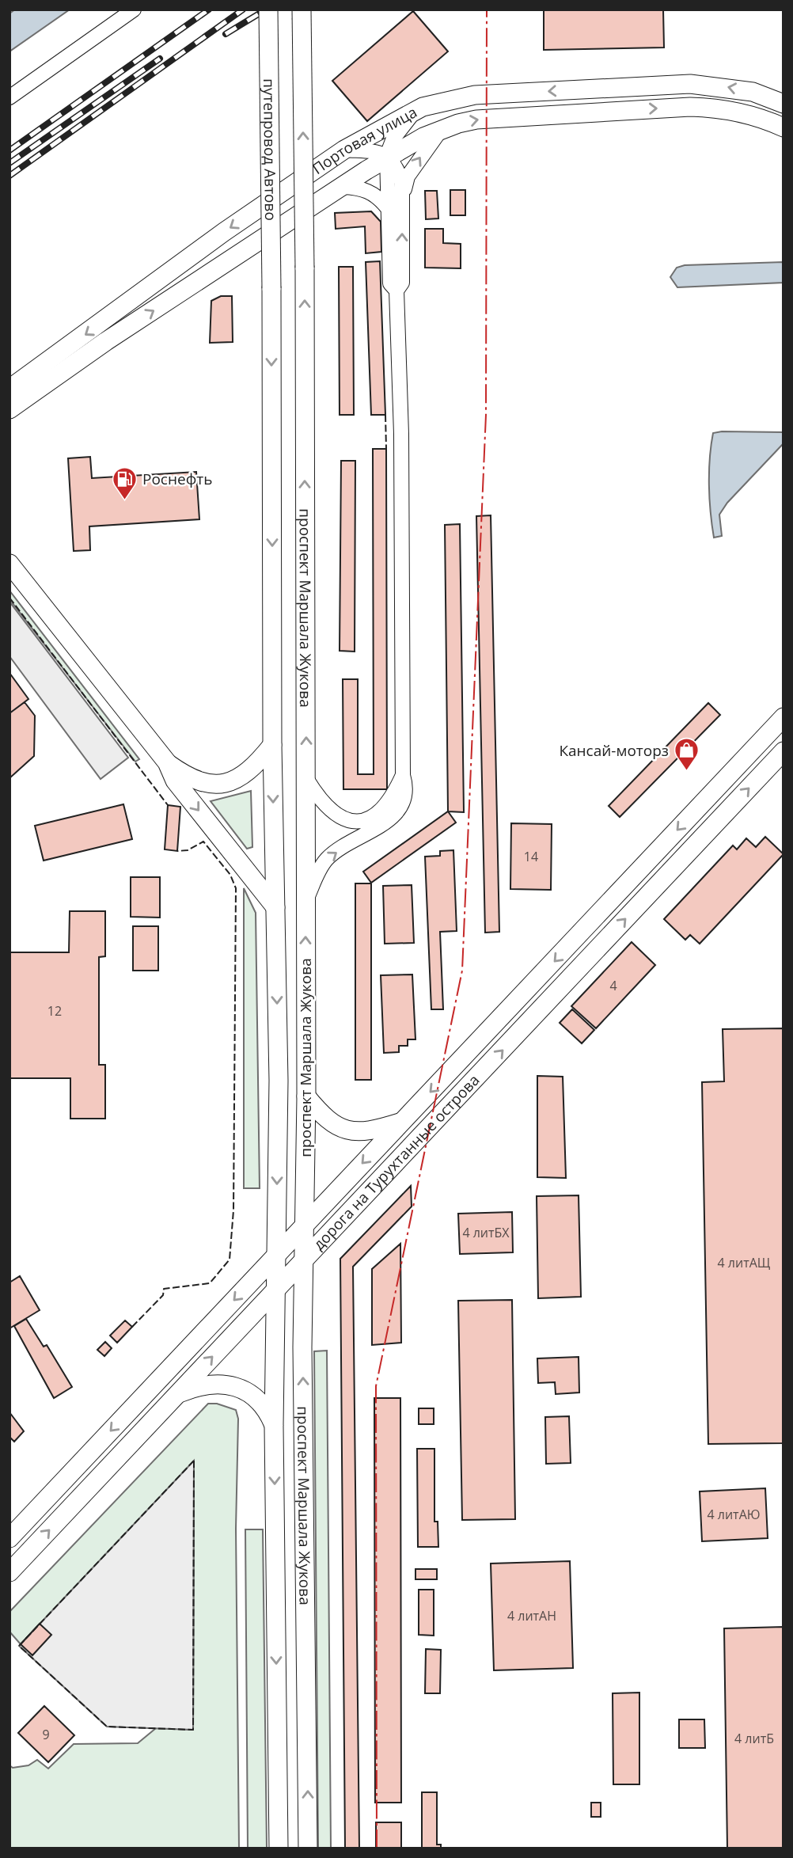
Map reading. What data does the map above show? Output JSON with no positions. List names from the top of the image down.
{
  "streets": {
    "street": [
      "Портовая улица",
      "путепровод Автово",
      "проспект Маршала Жукова",
      "дорога на Турухтанные острова"
    ]
  },
  "crossings": [
    ["путепровод Автово", "проспект Маршала Жукова"],
    ["проспект Маршала Жукова", "дорога на Турухтанные острова"]
  ],
  "places": {
    "fuel station": ["Роснефть"],
    "shop": ["Кансай-моторз"]
  },
  "house_numbers": [
    "14",
    "4",
    "12",
    "4 литБХ",
    "4 литАЩ",
    "4 литАЮ",
    "4 литАН",
    "9",
    "4 литБ"
  ]
}
